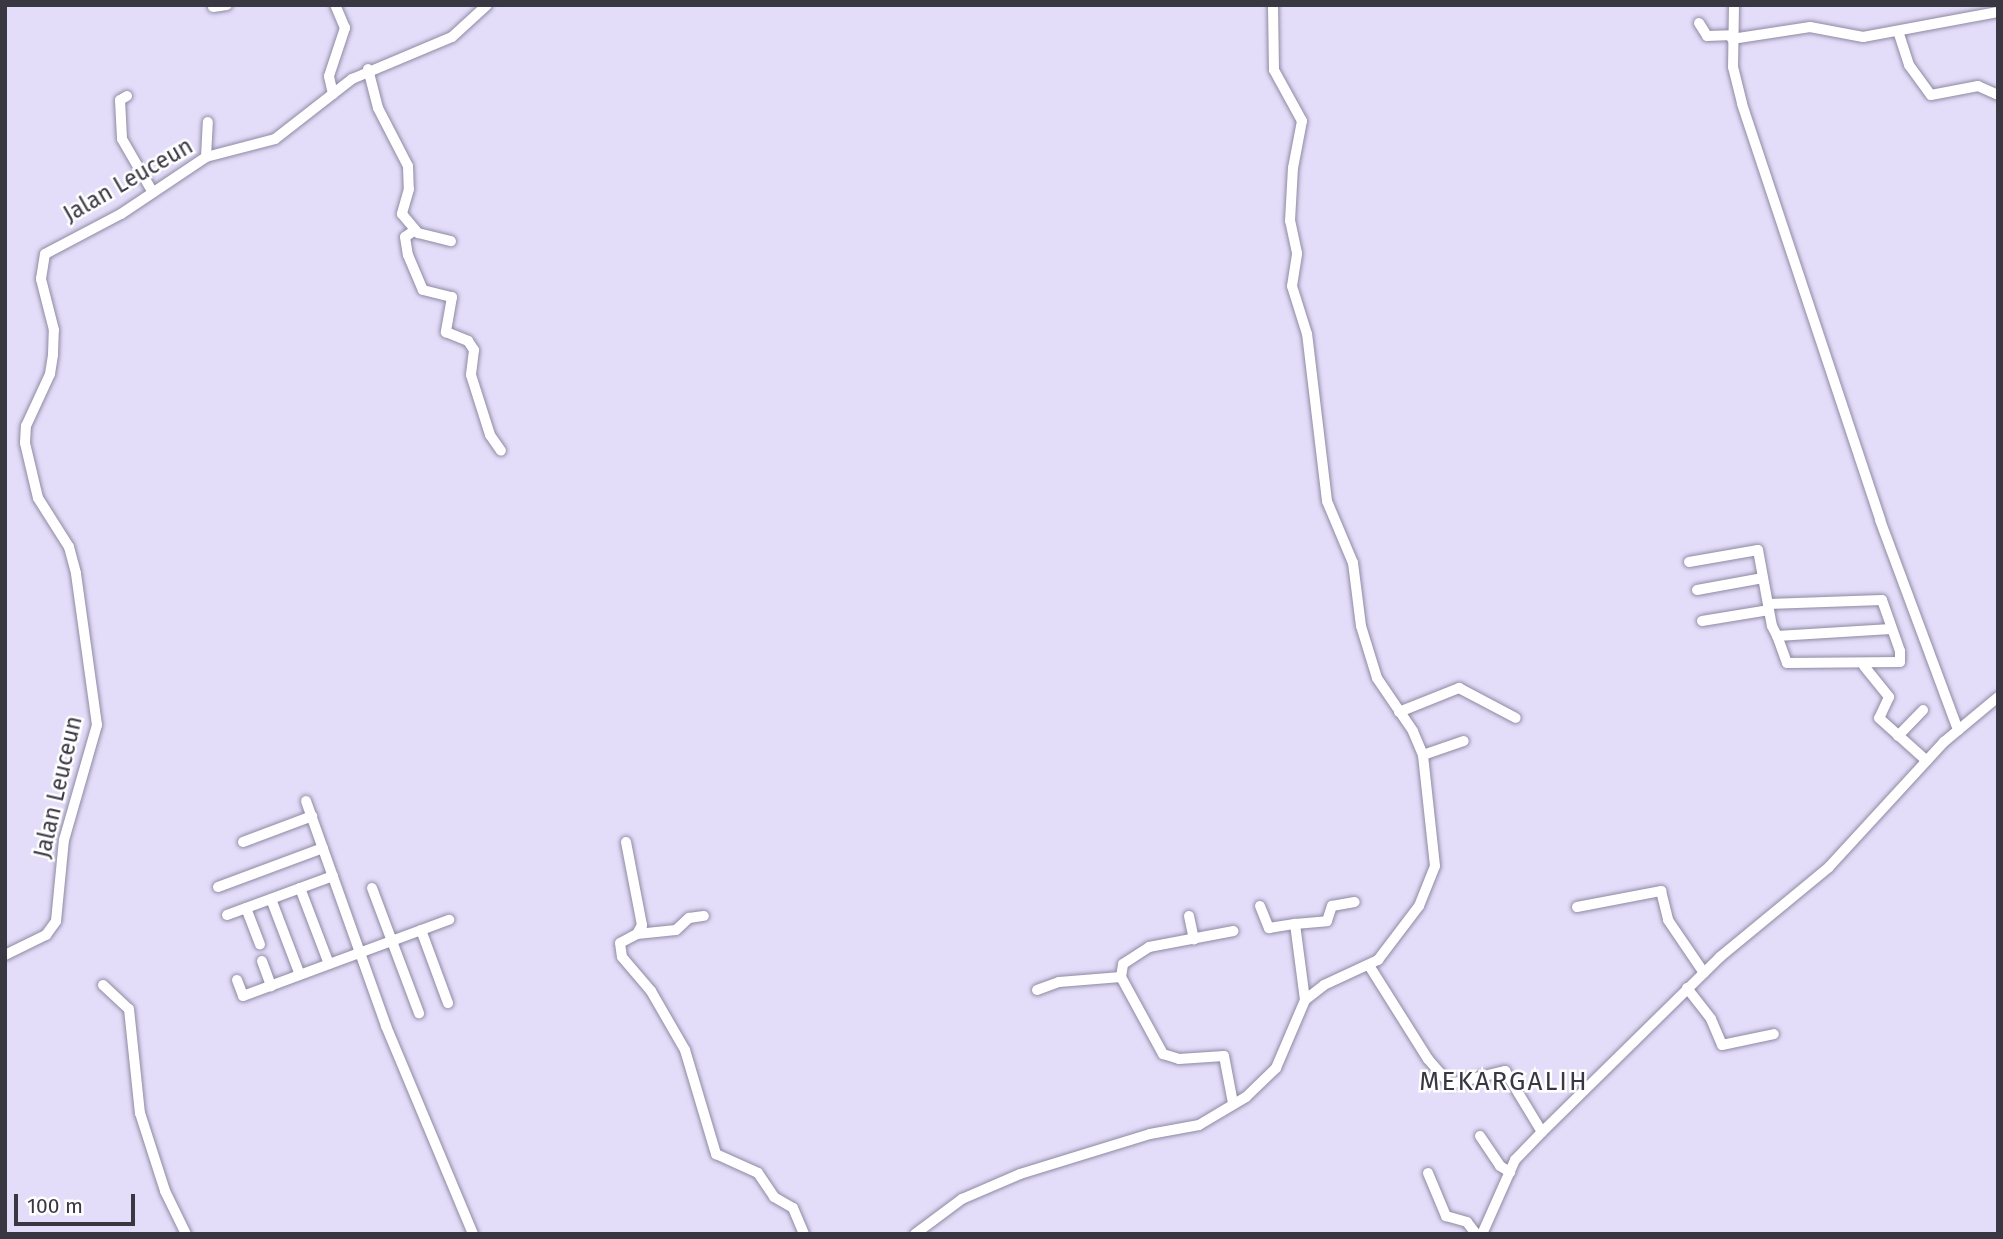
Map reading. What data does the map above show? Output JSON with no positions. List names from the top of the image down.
{
  "streets": {
    "street": ["Jalan Leuceun"]
  },
  "districts": ["MEKARGALIH"],
  "scale_bar": "100 m"
}
